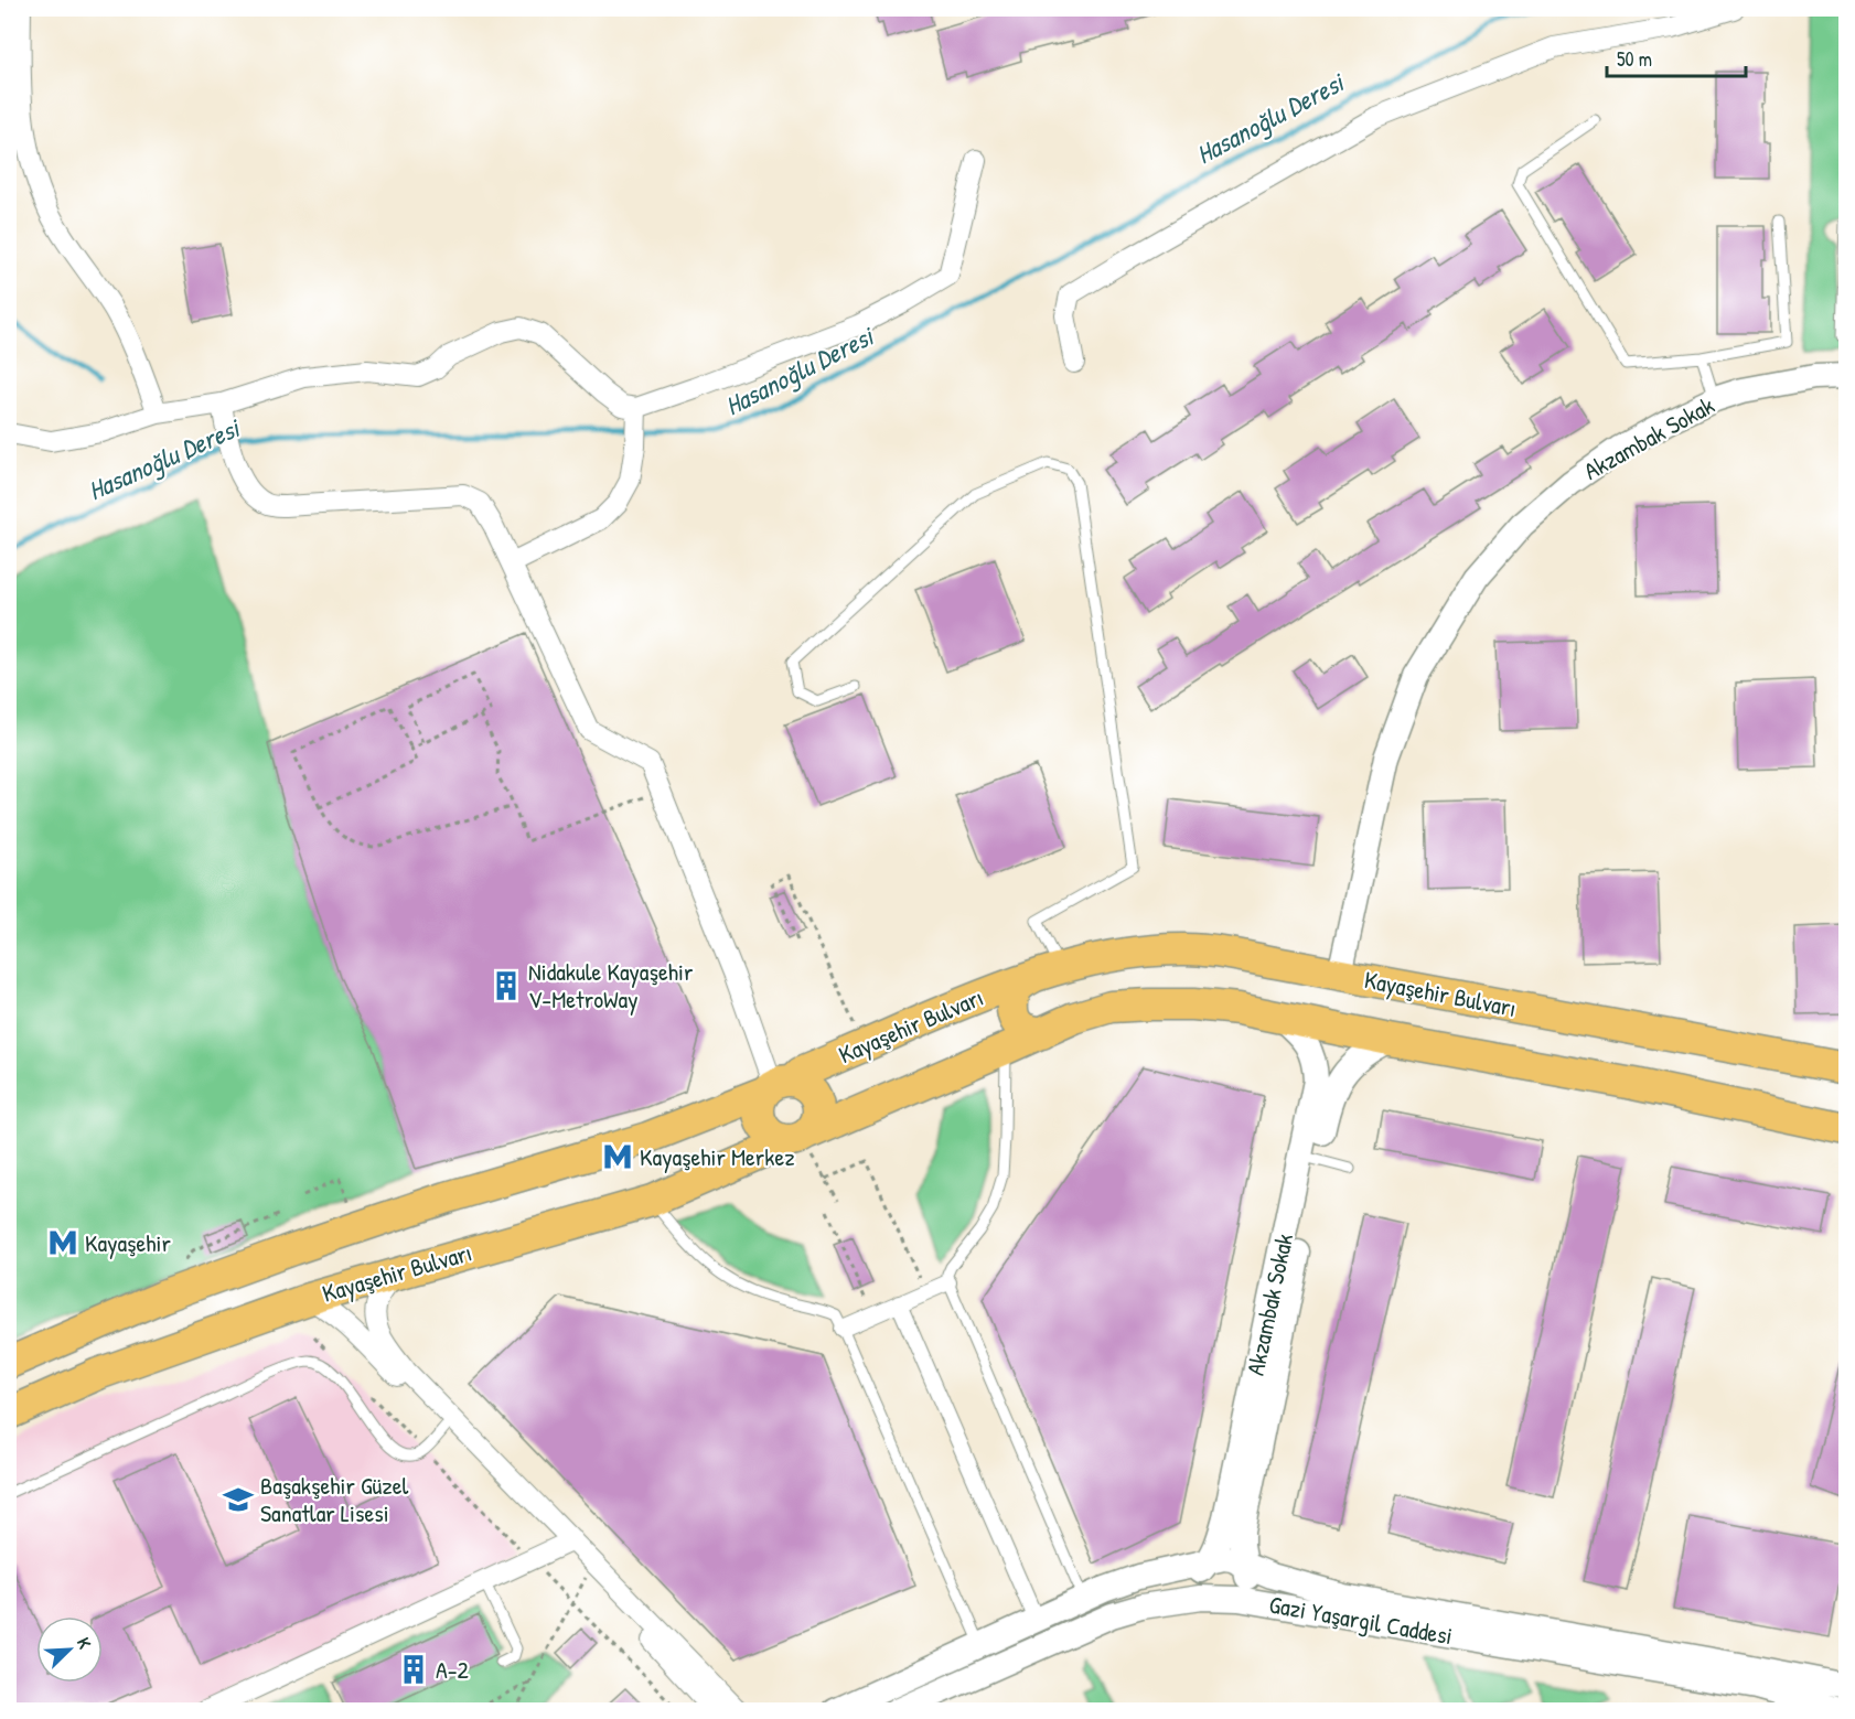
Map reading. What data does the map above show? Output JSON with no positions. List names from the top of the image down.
{
  "streets": {
    "main road": ["Kayaşehir Bulvarı"],
    "street": ["Akzambak Sokak", "Gazi Yaşargil Caddesi"]
  },
  "crossings": [
    ["Akzambak Sokak", "Kayaşehir Bulvarı"],
    ["Akzambak Sokak", "Gazi Yaşargil Caddesi"]
  ],
  "water": ["Hasanoğlu Deresi"],
  "places": {
    "building": ["Nidakule Kayaşehir V-MetroWay", "A-2"],
    "metro station": ["Kayaşehir Merkez", "Kayaşehir"],
    "school or university": ["Başakşehir Güzel Sanatlar Lisesi"]
  },
  "scale_bar": "50 m",
  "north": "top right"
}
